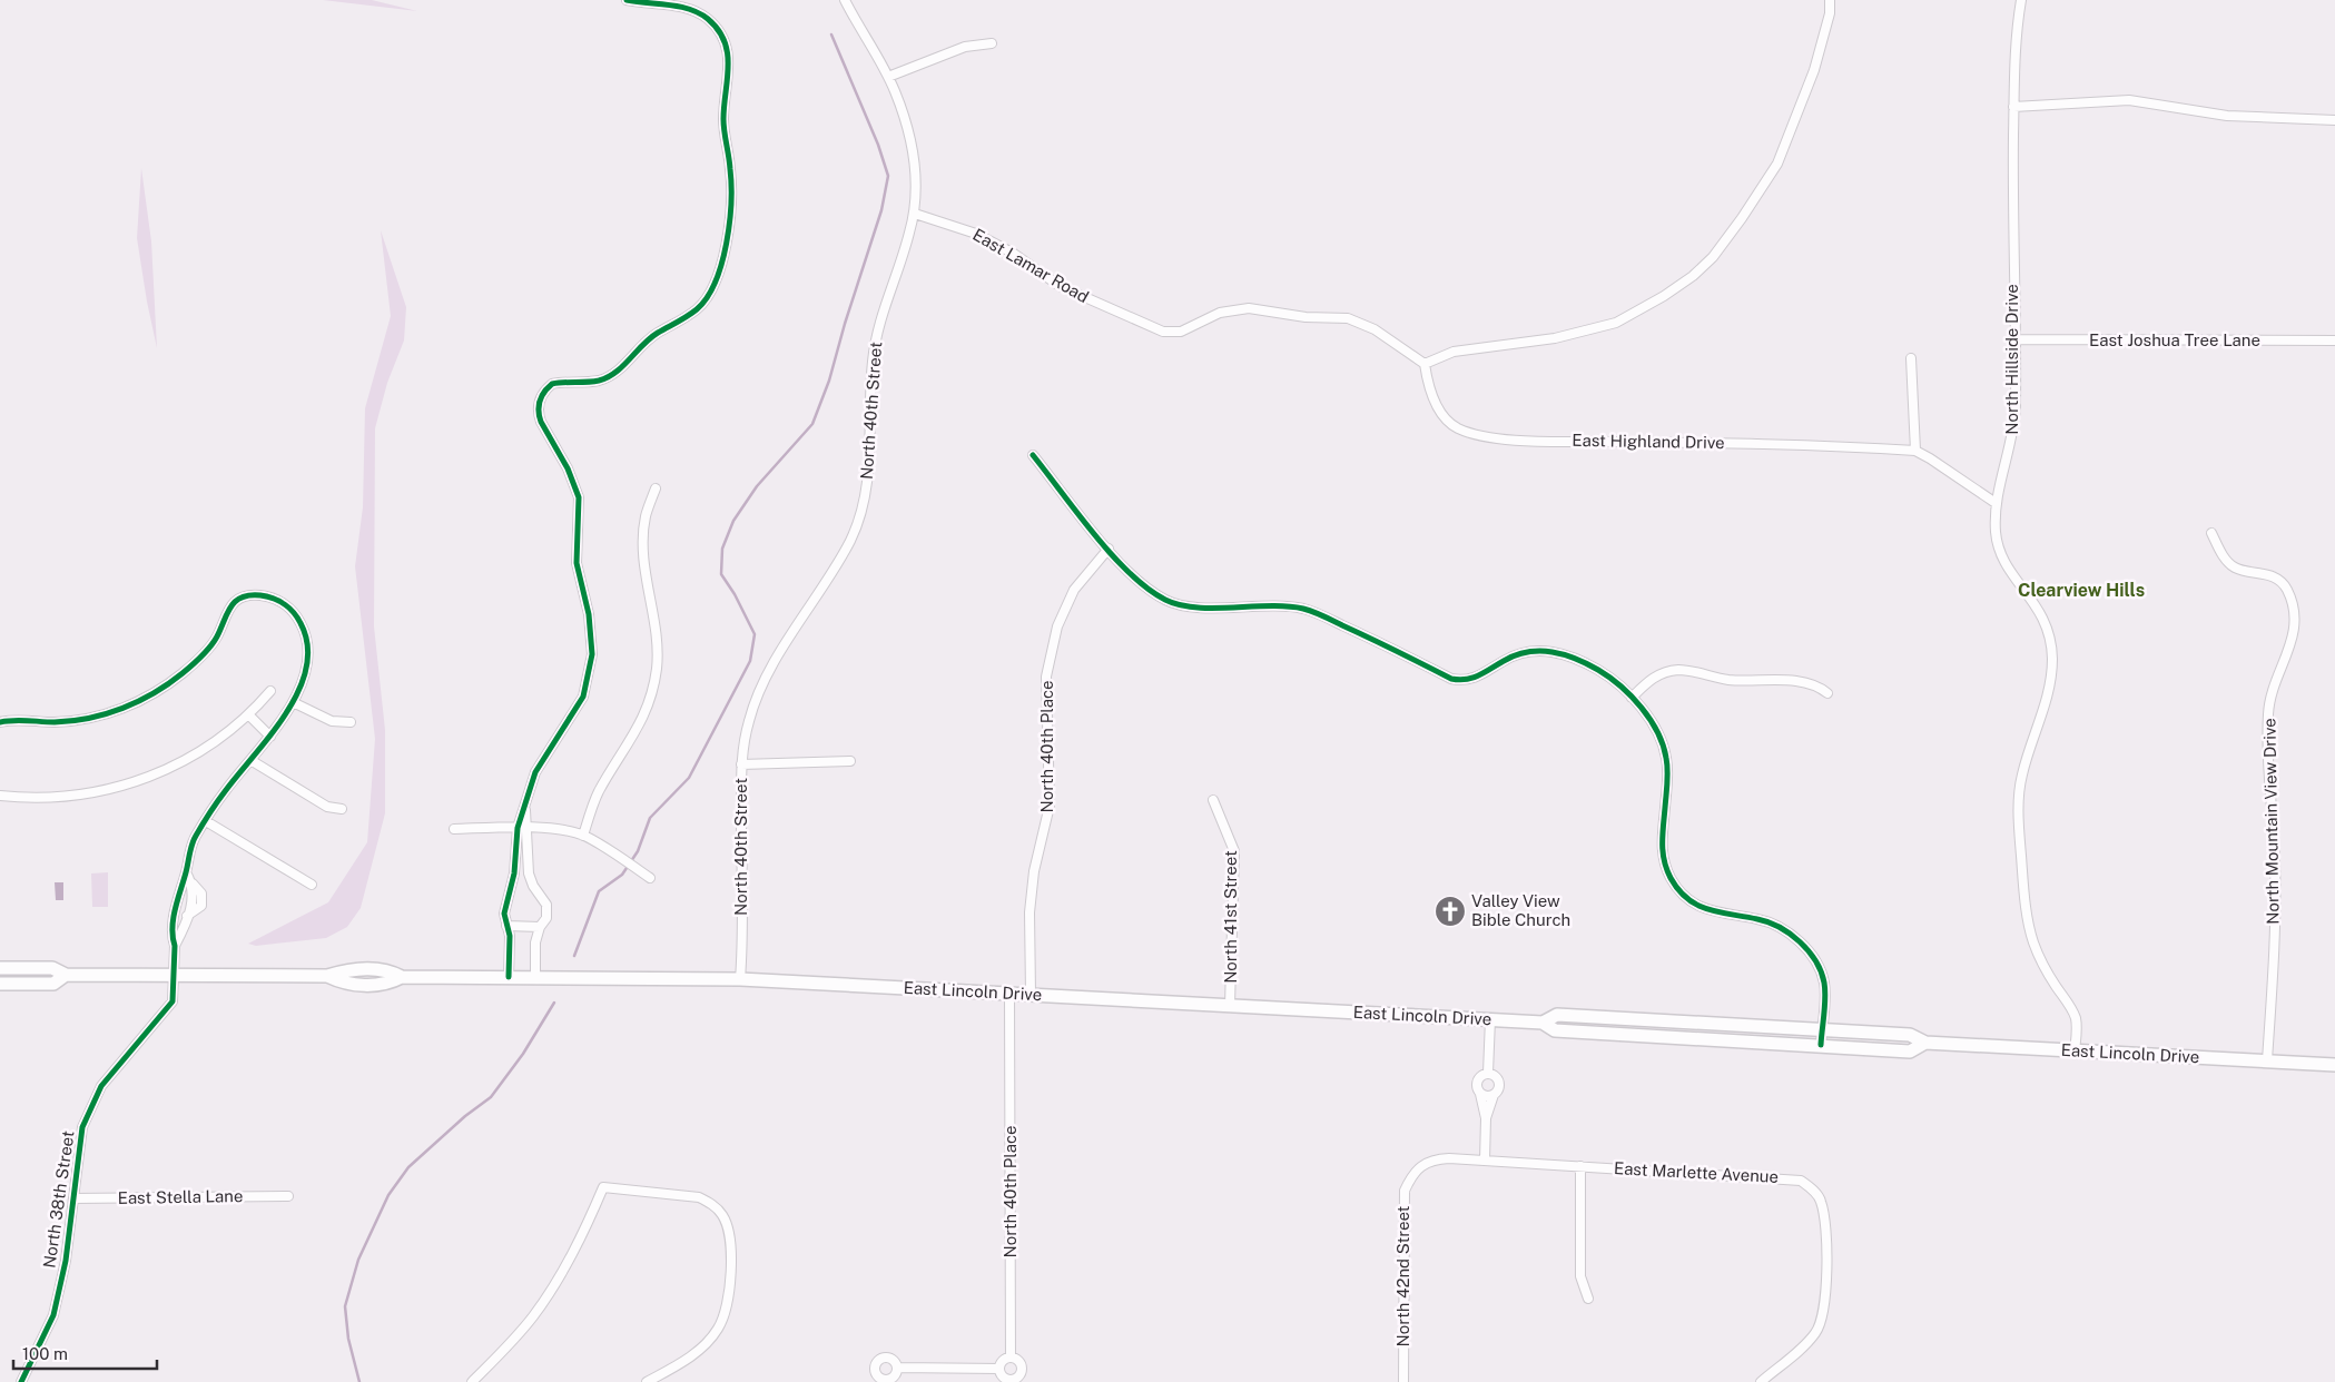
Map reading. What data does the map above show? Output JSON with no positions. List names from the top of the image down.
{
  "streets": {
    "main road": ["East Lincoln Drive"],
    "street": [
      "East Lamar Road",
      "East Joshua Tree Lane",
      "North Hillside Drive",
      "North 40th Street",
      "East Highland Drive",
      "North 40th Place",
      "North Mountain View Drive",
      "North 41st Street",
      "East Marlette Avenue",
      "East Stella Lane",
      "North 38th Street",
      "North 42nd Street"
    ]
  },
  "crossings": [
    ["East Lamar Road", "North 40th Street"],
    ["East Lamar Road", "East Highland Drive"],
    ["East Joshua Tree Lane", "North Hillside Drive"],
    ["North Hillside Drive", "East Lincoln Drive"],
    ["North 40th Street", "East Lincoln Drive"],
    ["North 40th Place", "East Lincoln Drive"],
    ["North Mountain View Drive", "East Lincoln Drive"],
    ["North 41st Street", "East Lincoln Drive"],
    ["East Lincoln Drive", "North 38th Street"],
    ["East Marlette Avenue", "North 42nd Street"],
    ["East Stella Lane", "North 38th Street"]
  ],
  "districts": ["Clearview Hills"],
  "places": {
    "church": ["Valley View Bible Church"]
  },
  "scale_bar": "100 m"
}
